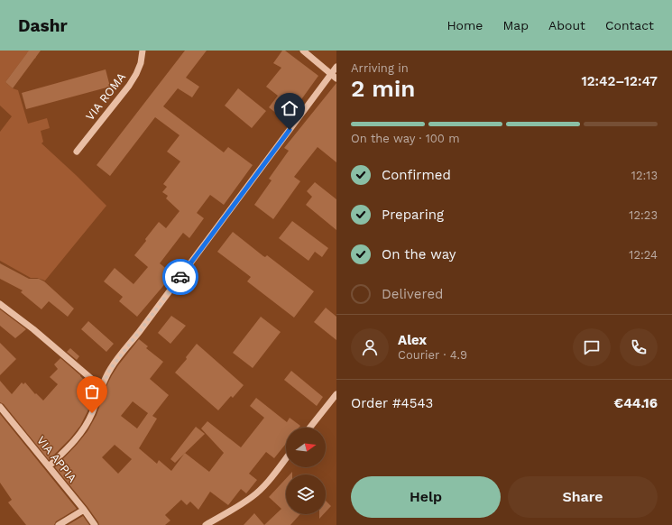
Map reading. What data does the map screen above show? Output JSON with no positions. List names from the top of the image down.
{
  "streets": {
    "street": ["VIA ROMA", "VIA APPIA"]
  },
  "north": "right",
  "page": {
    "header": "Dashr",
    "nav": [
      "Home",
      "Map",
      "About",
      "Contact"
    ],
    "heading": ["2 min", "Arriving in", "12:42–12:47"],
    "panel": [
      "Alex",
      "Courier · 4.9",
      "Order #4543",
      "€44.16"
    ],
    "bar": "On the way · 100 m",
    "list": [
      ["Confirmed", "12:13"],
      ["Preparing", "12:23"],
      ["On the way", "12:24"],
      "Delivered"
    ],
    "buttons": ["Help", "Share"]
  }
}
